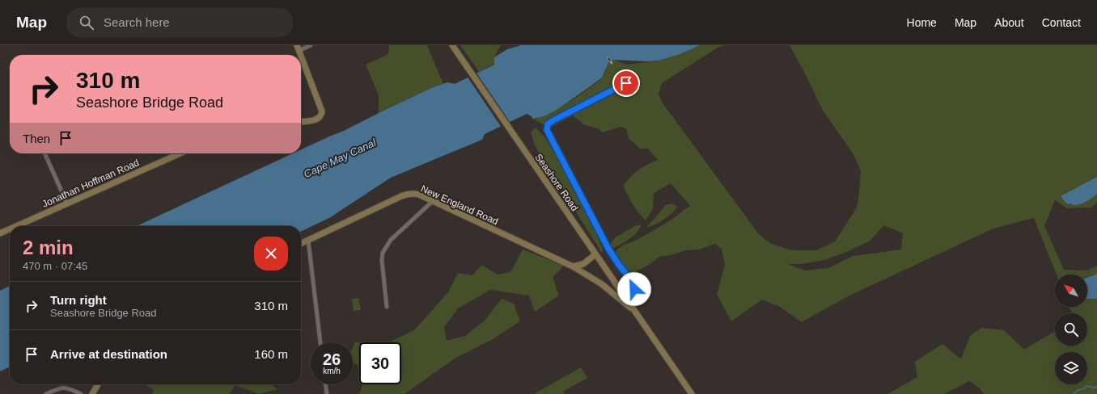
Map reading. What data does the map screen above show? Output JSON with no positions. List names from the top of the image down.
{
  "streets": {
    "street": ["Seashore Road", "Jonathan Hoffman Road", "New England Road"]
  },
  "crossings": [
    ["Seashore Road", "New England Road"]
  ],
  "water": ["Cape May Canal"],
  "north": "top left",
  "page": {
    "header": "Map",
    "search": "Search here",
    "nav": [
      "Home",
      "Map",
      "About",
      "Contact"
    ],
    "turn": ["310 m", "Seashore Bridge Road"],
    "then": "Then",
    "heading": ["2 min", "470 m · 07:45"],
    "list": [
      {
        "name": "Turn right",
        "note": "Seashore Bridge Road",
        "value": "310 m"
      },
      {
        "name": "Arrive at destination",
        "value": "160 m"
      }
    ],
    "speed": "26 km/h",
    "limit": "30"
  }
}
